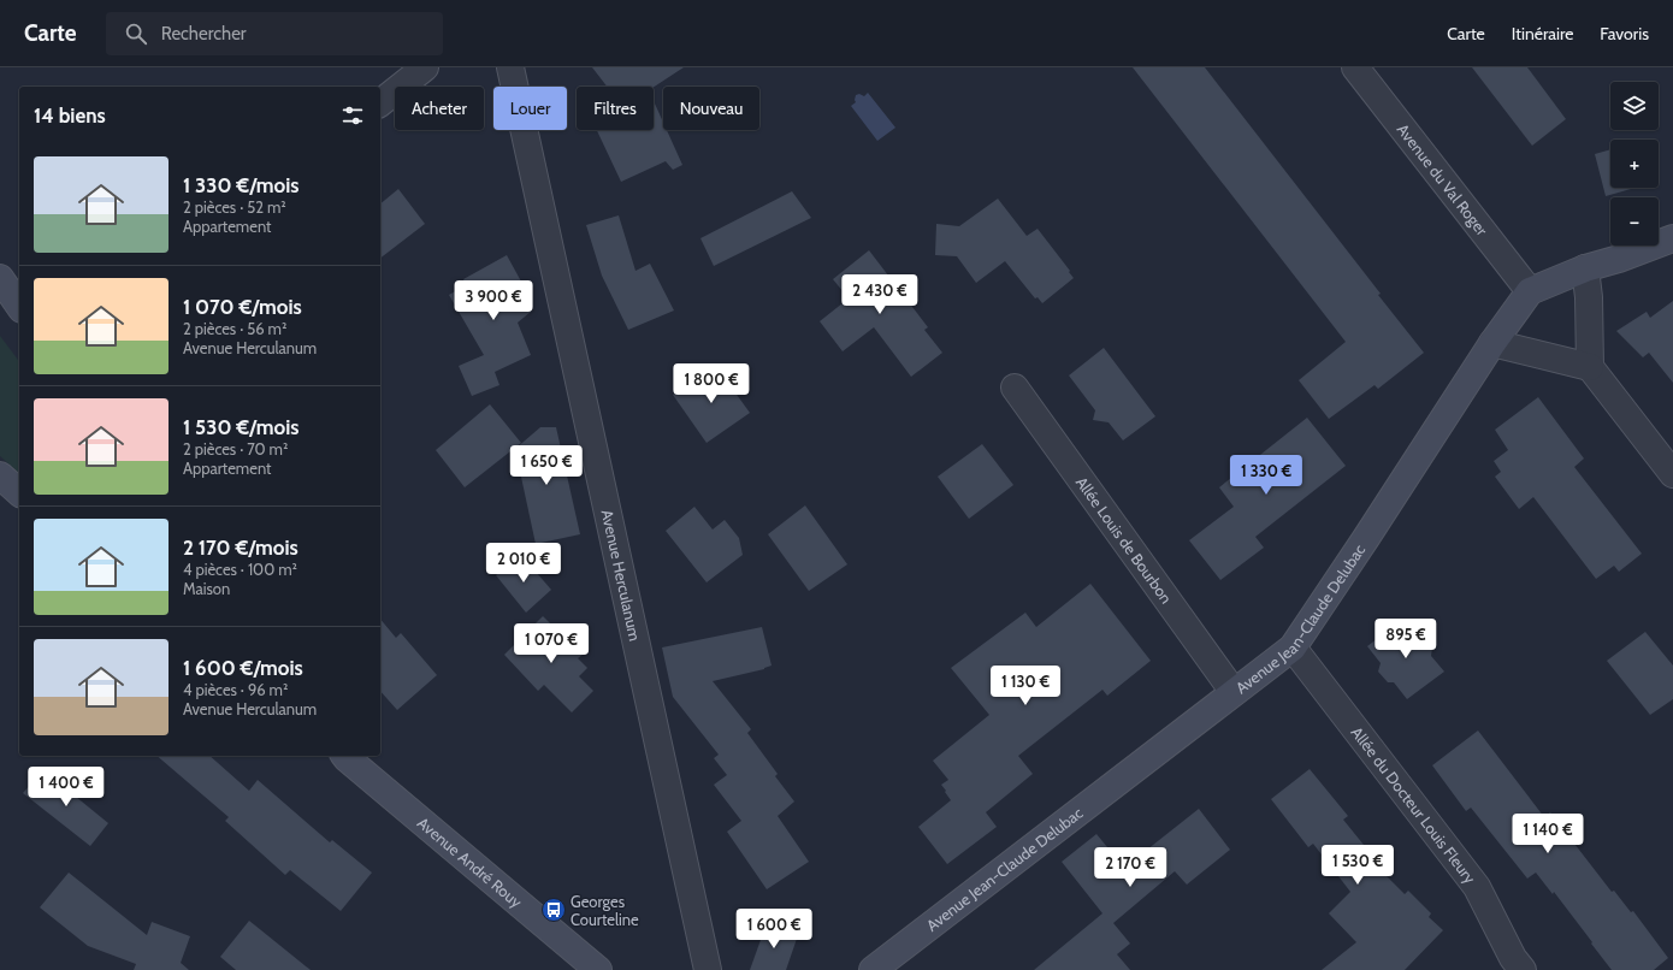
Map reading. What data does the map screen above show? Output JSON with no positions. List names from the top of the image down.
{
  "streets": {
    "street": [
      "Avenue du Val Roger",
      "Allée Louis de Bourbon",
      "Avenue Herculanum",
      "Avenue Jean-Claude Delubac",
      "Allée du Docteur Louis Fleury",
      "Avenue André Rouy"
    ]
  },
  "crossings": [
    ["Avenue du Val Roger", "Avenue Jean-Claude Delubac"],
    ["Allée Louis de Bourbon", "Avenue Jean-Claude Delubac"],
    ["Avenue Jean-Claude Delubac", "Allée du Docteur Louis Fleury"]
  ],
  "places": {
    "bus stop": ["Georges Courteline"]
  },
  "page": {
    "header": "Carte",
    "search": "Rechercher",
    "nav": ["Carte", "Itinéraire", "Favoris"],
    "map_buttons": ["+", "−"],
    "chip": [
      "Acheter",
      "Louer",
      "Filtres",
      "Nouveau"
    ],
    "heading": "14 biens",
    "list": [
      {
        "name": "1 330 €/mois",
        "note": "2 pièces · 52 m² · Appartement"
      },
      {
        "name": "1 070 €/mois",
        "note": "2 pièces · 56 m² · Avenue Herculanum"
      },
      {
        "name": "1 530 €/mois",
        "note": "2 pièces · 70 m² · Appartement"
      },
      {
        "name": "2 170 €/mois",
        "note": "4 pièces · 100 m² · Maison"
      },
      {
        "name": "1 600 €/mois",
        "note": "4 pièces · 96 m² · Avenue Herculanum"
      }
    ],
    "price": [
      "2 430 €",
      "3 900 €",
      "1 800 €",
      "1 650 €",
      "1 330 €",
      "2 010 €",
      "895 €",
      "1 070 €",
      "1 130 €",
      "1 400 €",
      "1 140 €",
      "1 530 €",
      "2 170 €",
      "1 600 €"
    ]
  }
}
